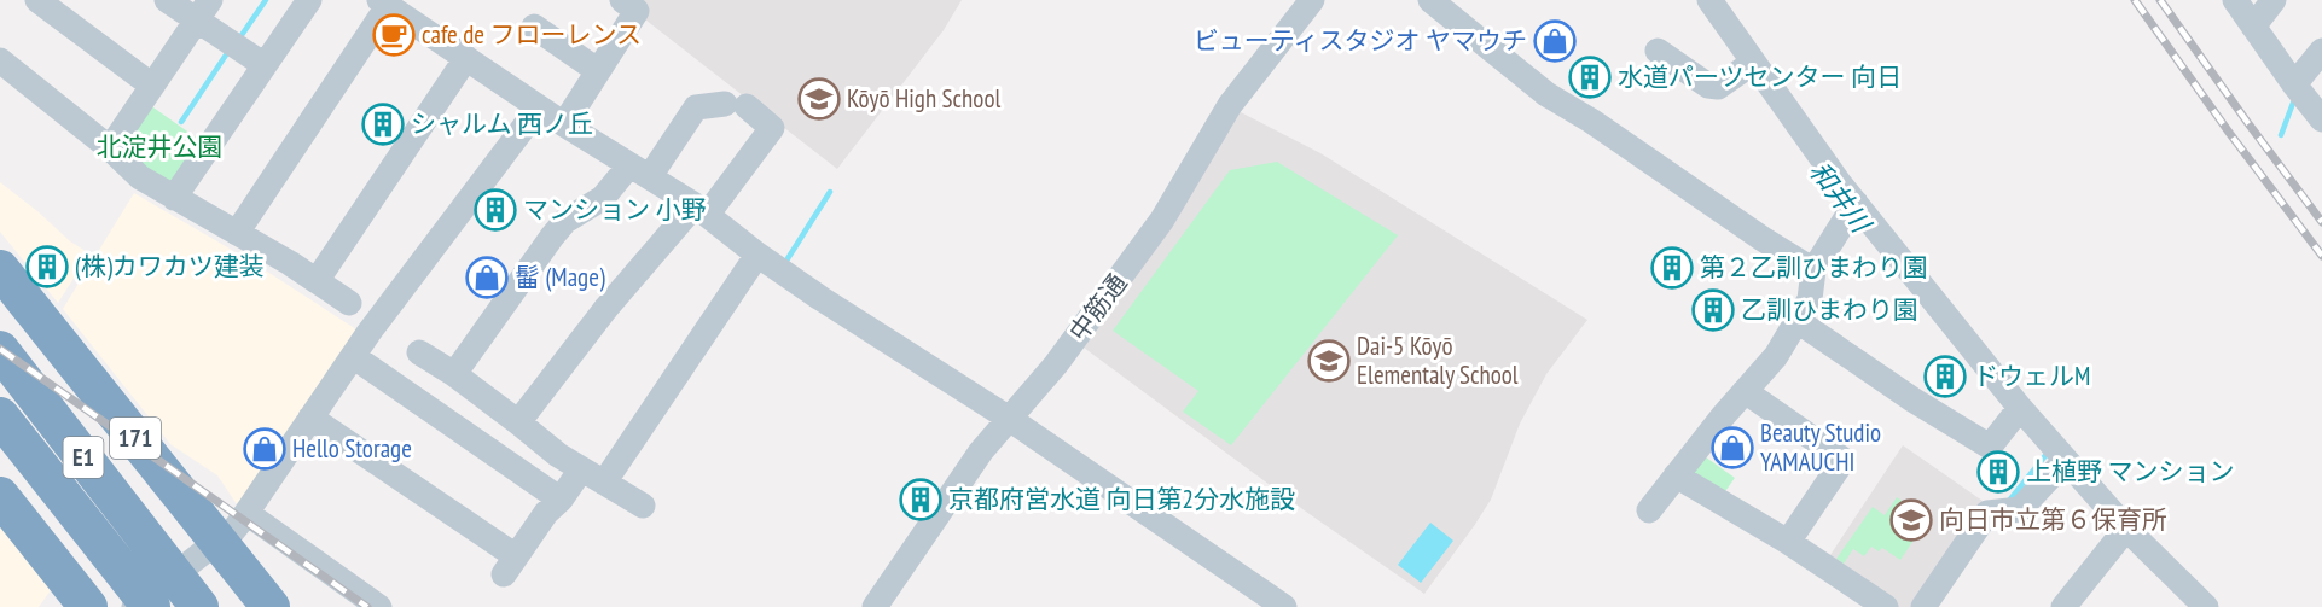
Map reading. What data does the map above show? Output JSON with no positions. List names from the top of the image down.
{
  "streets": {
    "highway": ["171", "E1"],
    "street": ["中筋通"]
  },
  "water": ["和井川"],
  "parks": ["北淀井公園"],
  "places": {
    "cafe": ["cafe de フローレンス"],
    "shop": [
      "ビューティスタジオ ヤマウチ",
      "髷 (Mage)",
      "Beauty Studio YAMAUCHI",
      "Hello Storage"
    ],
    "building": [
      "水道パーツセンター 向日",
      "シャルム 西ノ丘",
      "マンション 小野",
      "(株)カワカツ建装",
      "第２乙訓ひまわり園",
      "乙訓ひまわり園",
      "ドウェルM",
      "上植野 マンション",
      "京都府営水道 向日第2分水施設"
    ],
    "school or university": ["Kōyō High School", "Dai-5 Kōyō Elementaly School", "向日市立第６保育所"]
  }
}
